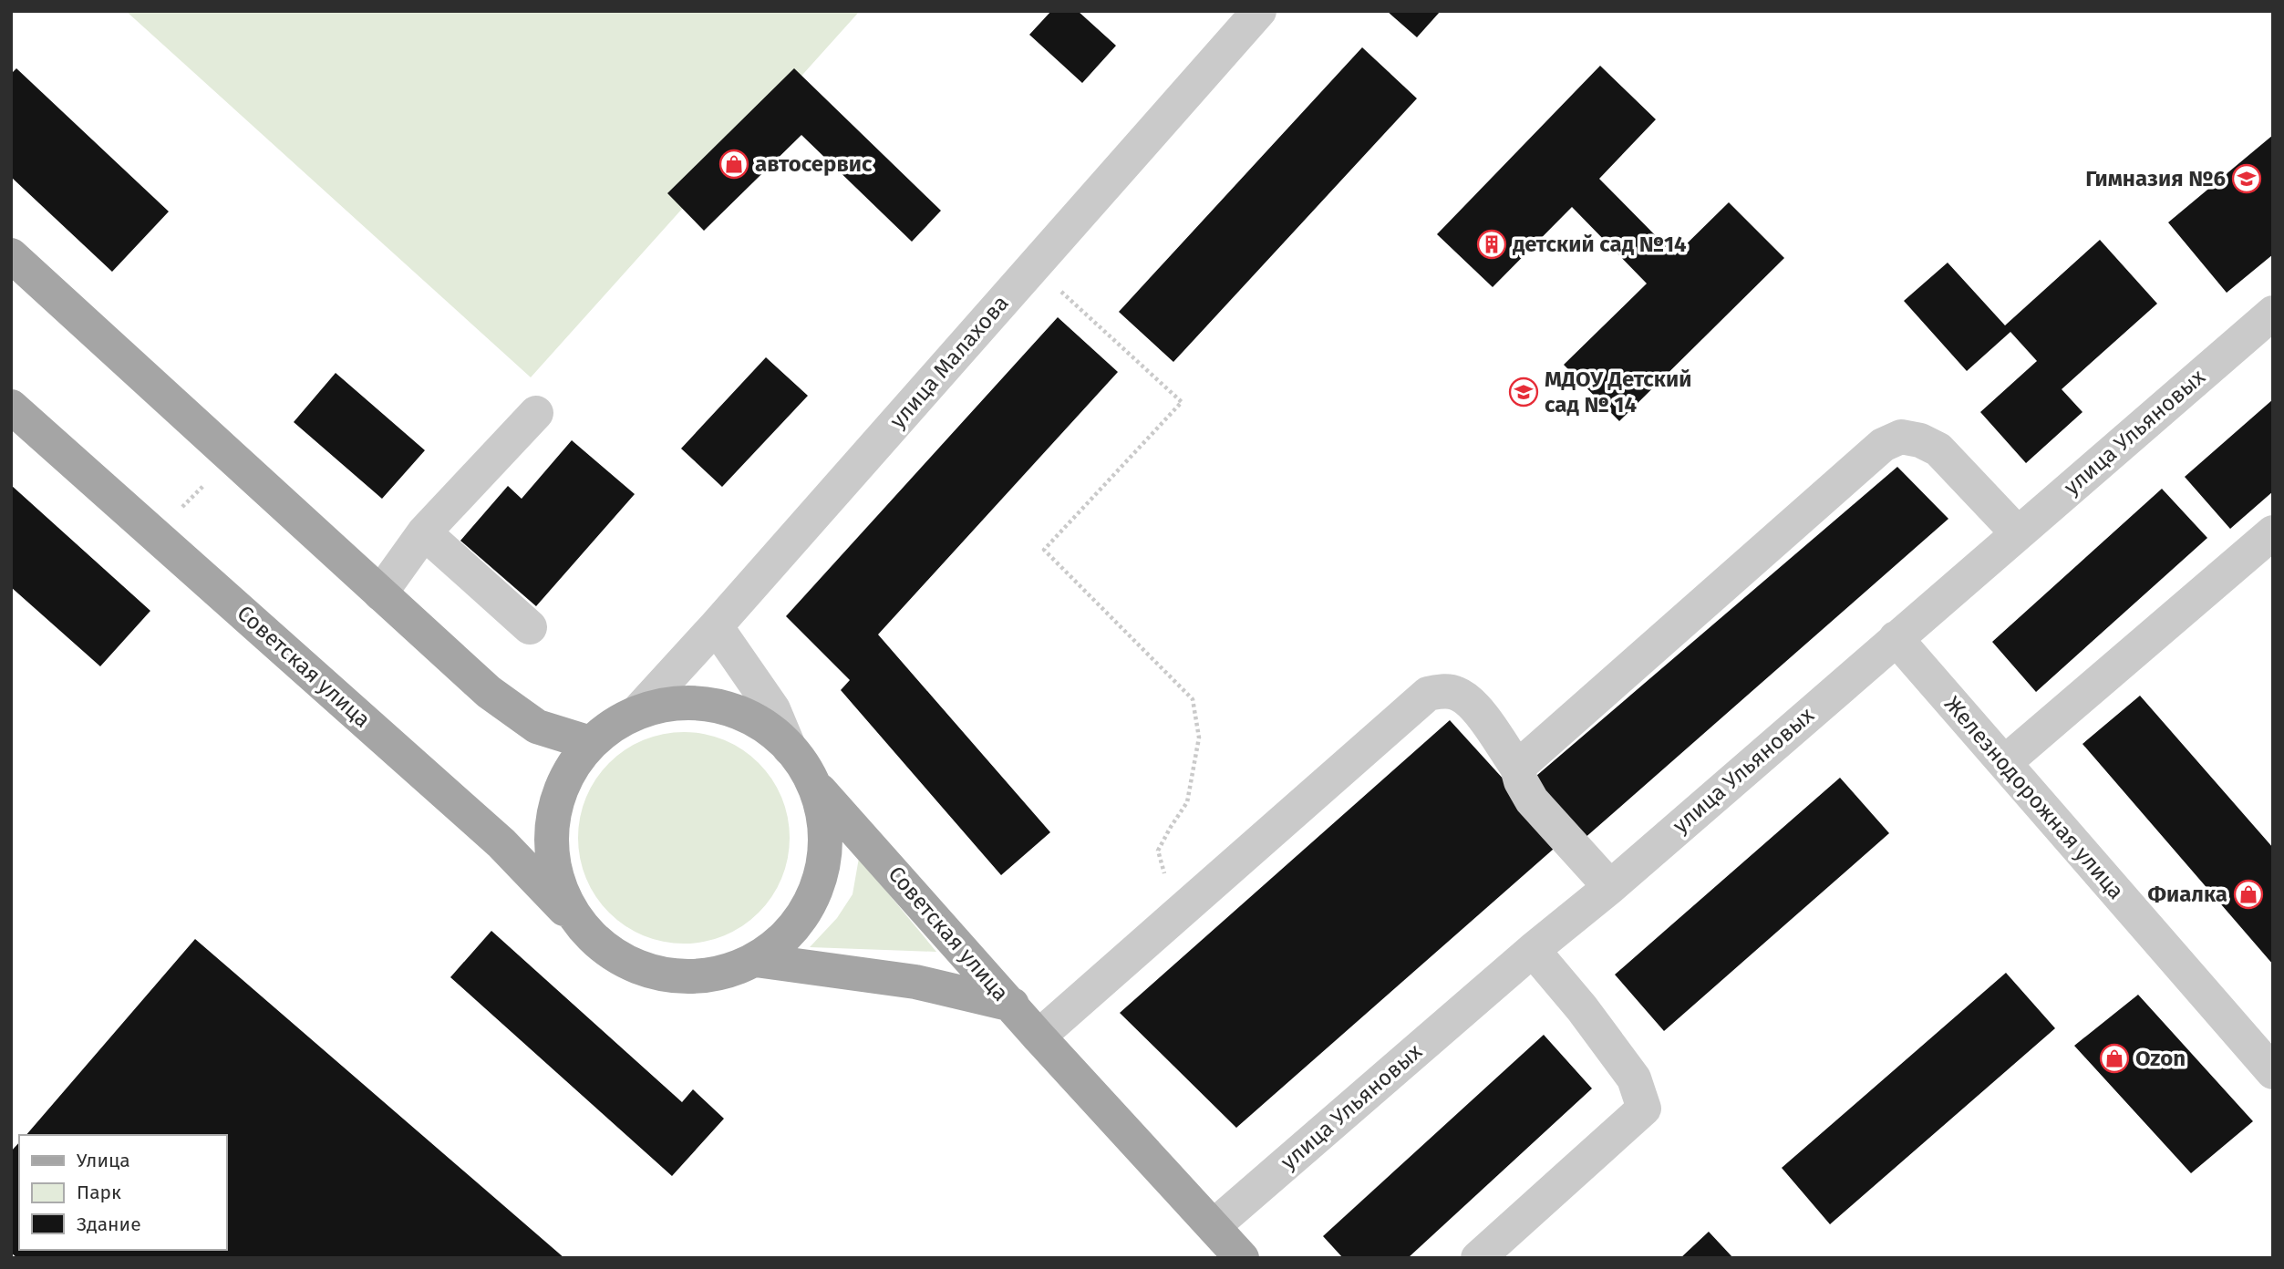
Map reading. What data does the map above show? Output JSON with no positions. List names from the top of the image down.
{
  "streets": {
    "main road": ["Советская улица"],
    "street": ["улица Малахова", "улица Ульяновых", "Железнодорожная улица"]
  },
  "crossings": [
    ["улица Малахова", "Советская улица"],
    ["улица Ульяновых", "Железнодорожная улица"]
  ],
  "places": {
    "shop": ["автосервис", "Фиалка", "Ozon"],
    "school or university": ["Гимназия №6", "МДОУ Детский сад № 14"],
    "building": ["детский сад №14"]
  },
  "legend": ["Улица", "Парк", "Здание"]
}
